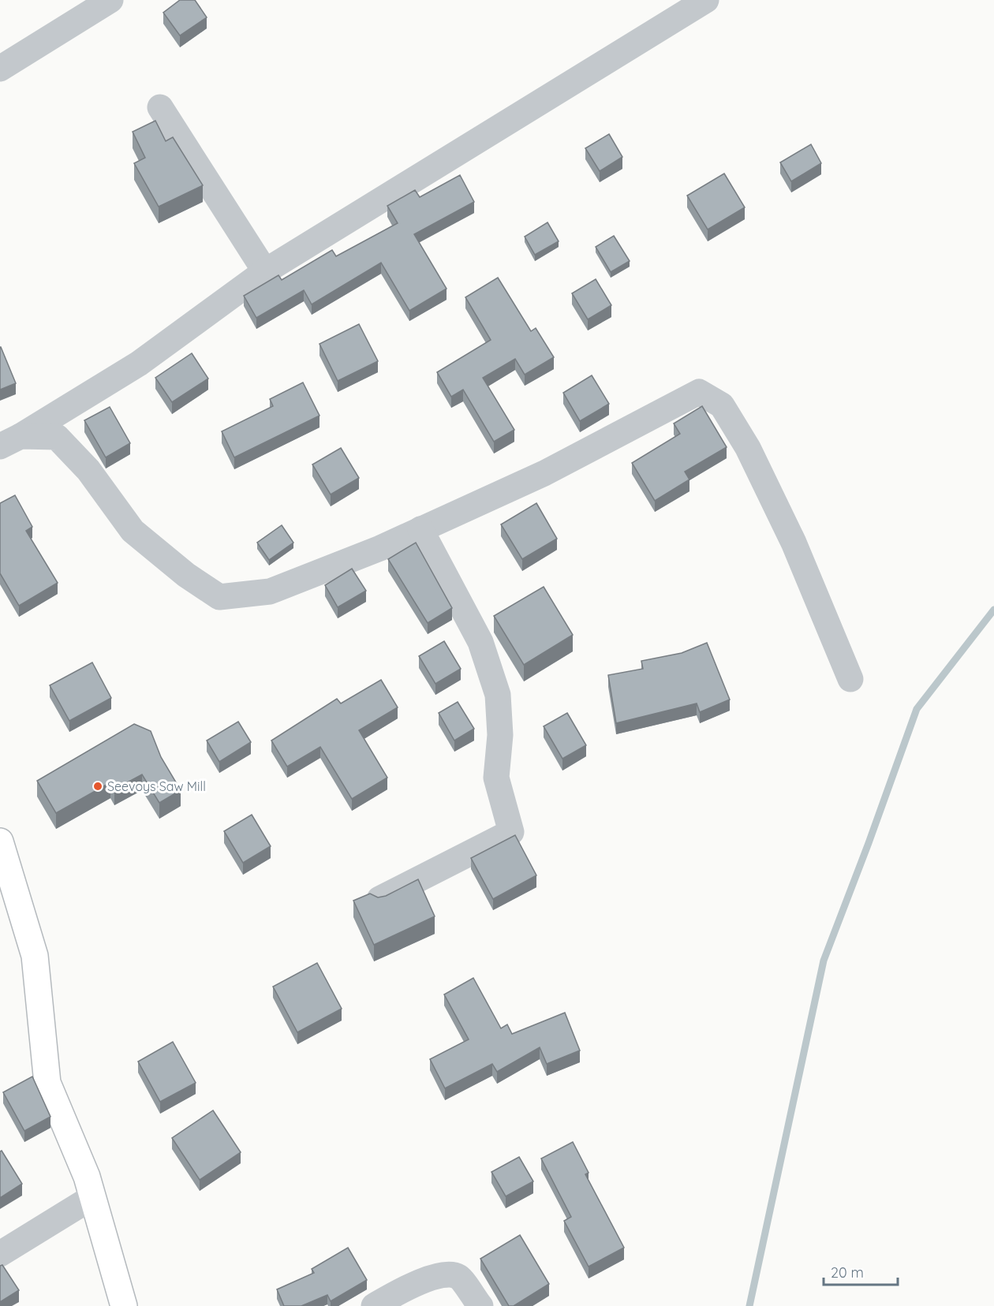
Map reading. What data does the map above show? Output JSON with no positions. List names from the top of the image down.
{
  "places": ["Seevoys Saw Mill"],
  "scale_bar": "20 m"
}
